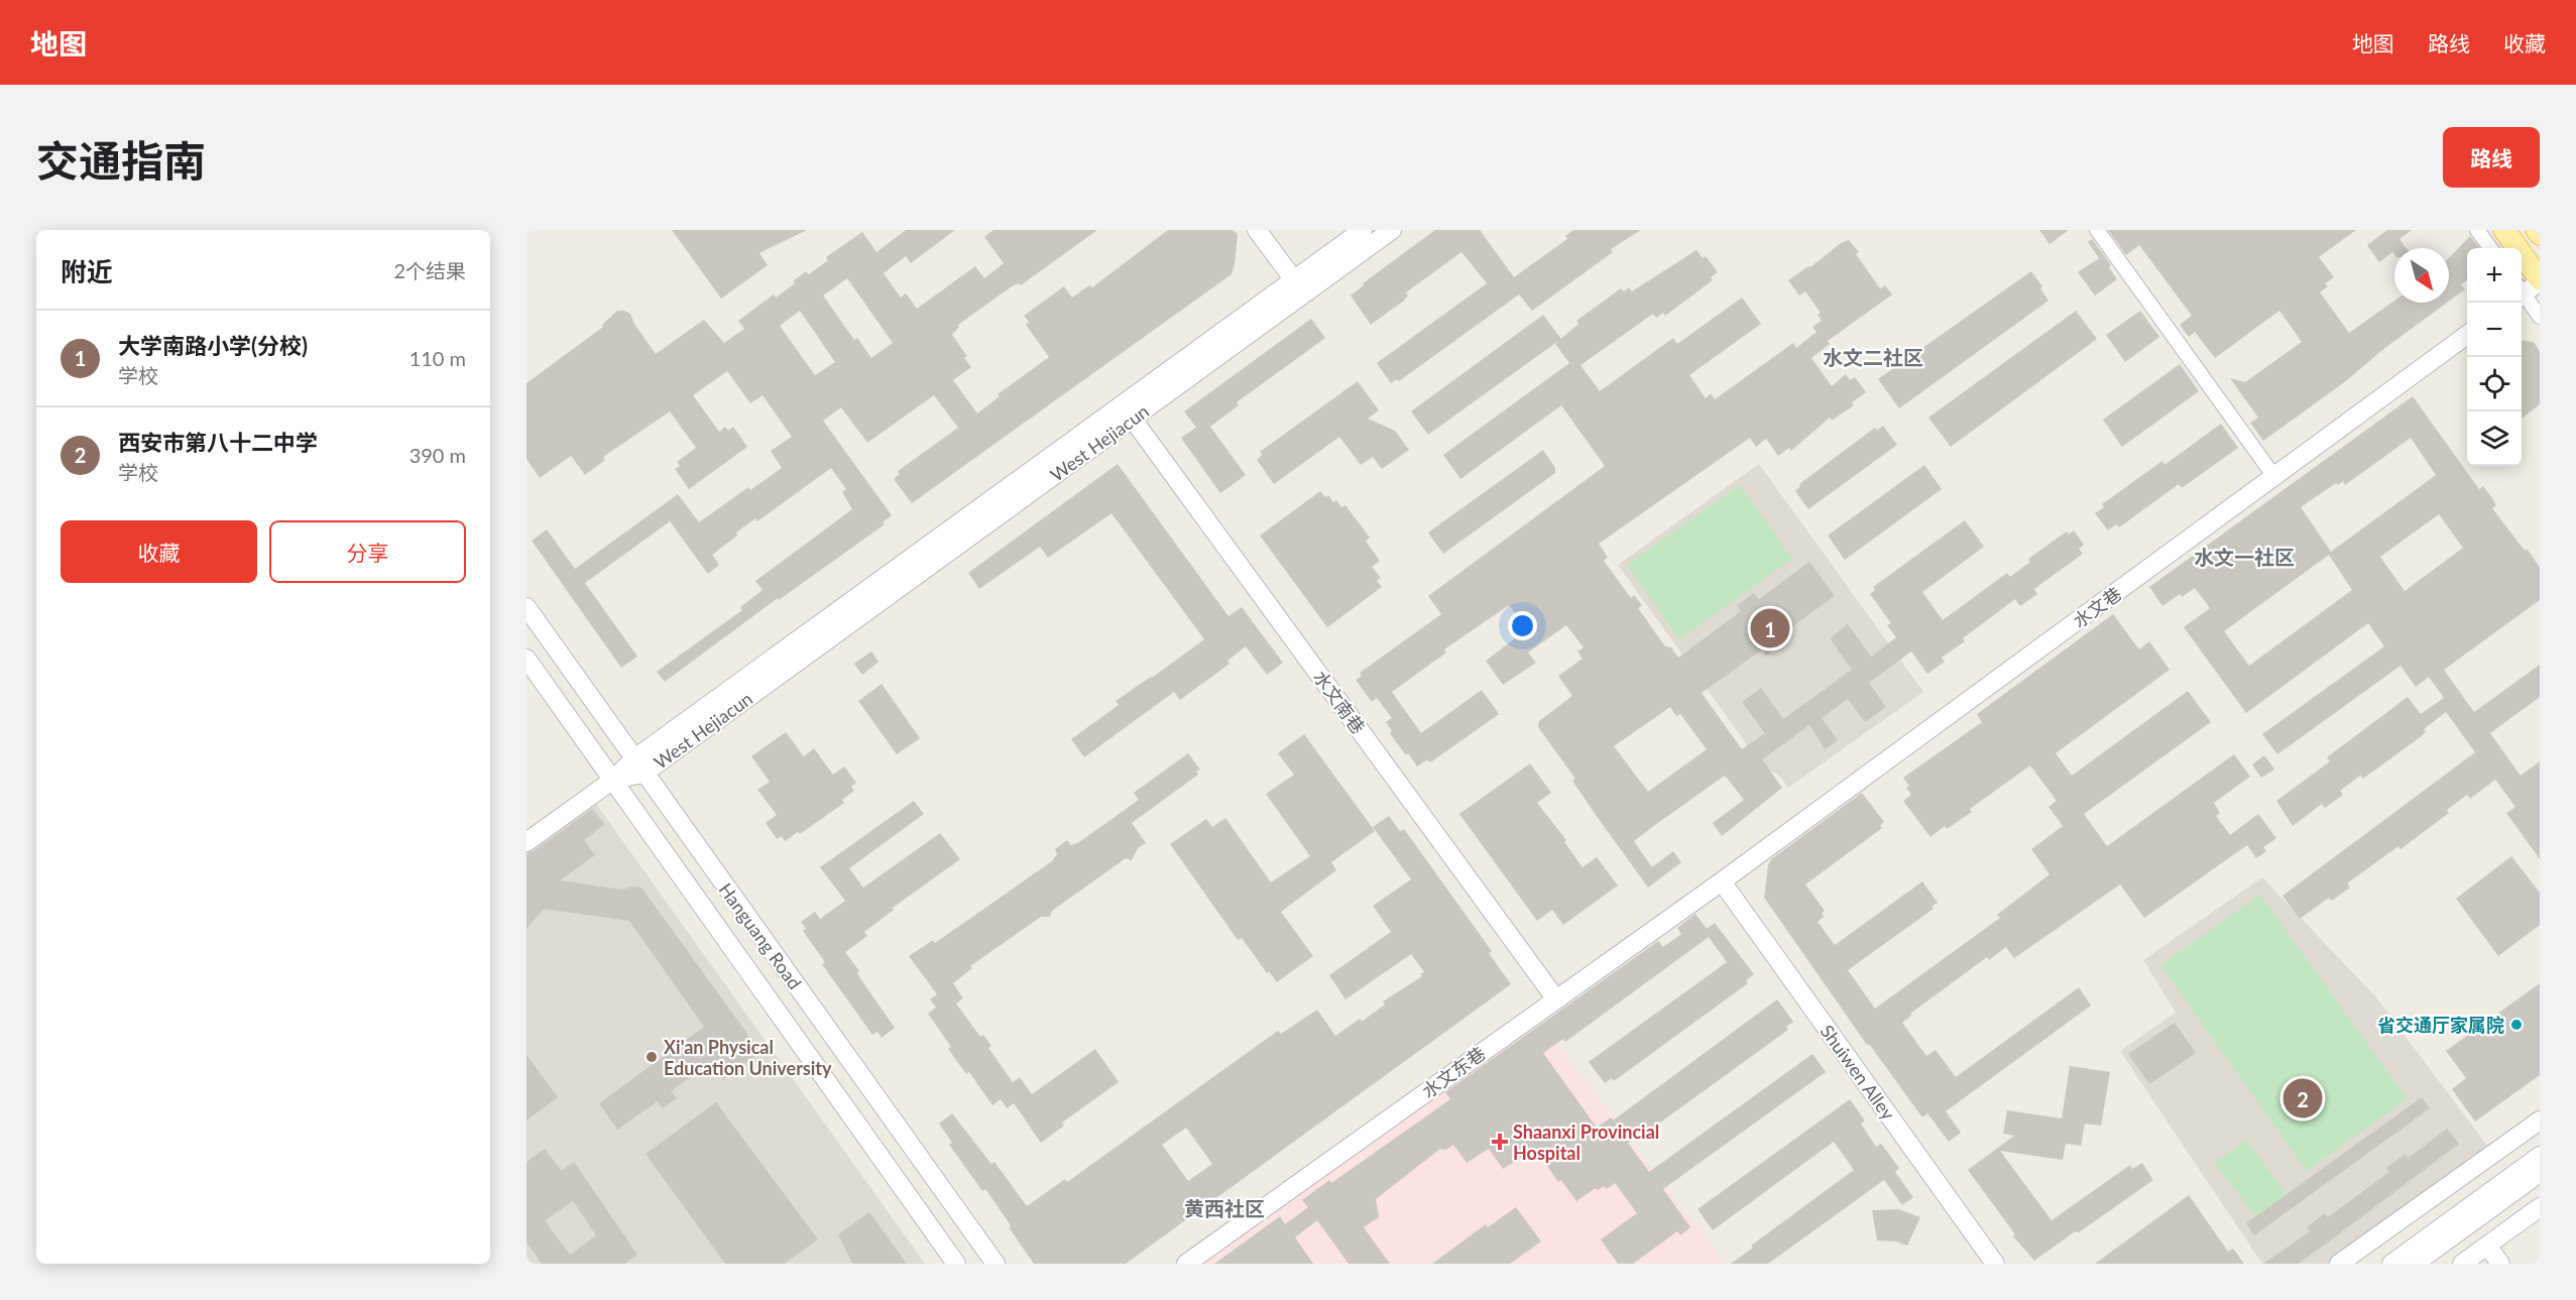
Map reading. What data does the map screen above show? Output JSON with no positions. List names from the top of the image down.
{
  "streets": {
    "street": [
      "West Hejiacun",
      "水文巷",
      "水文南巷",
      "Hanguang Road",
      "水文东巷",
      "Shuiwen Alley"
    ]
  },
  "crossings": [
    ["West Hejiacun", "水文南巷"],
    ["West Hejiacun", "Hanguang Road"],
    ["水文巷", "水文东巷"],
    ["水文巷", "Shuiwen Alley"],
    ["水文南巷", "水文东巷"],
    ["水文东巷", "Shuiwen Alley"]
  ],
  "districts": ["水文二社区", "水文一社区", "黄西社区"],
  "places": {
    "other": ["省交通厅家属院", "Xi'an Physical Education University"],
    "health": ["Shaanxi Provincial Hospital"]
  },
  "north": "bottom right",
  "page": {
    "header": "地图",
    "nav": ["地图", "路线", "收藏"],
    "title": "交通指南",
    "buttons": [
      "路线",
      ["收藏", "分享"]
    ],
    "heading": ["附近", "2个结果"],
    "map_buttons": ["+", "−"],
    "list": [
      {
        "mark": "1",
        "name": "大学南路小学(分校)",
        "note": "学校",
        "value": "110 m"
      },
      {
        "mark": "2",
        "name": "西安市第八十二中学",
        "note": "学校",
        "value": "390 m"
      }
    ],
    "pins": ["1", "2"]
  }
}
